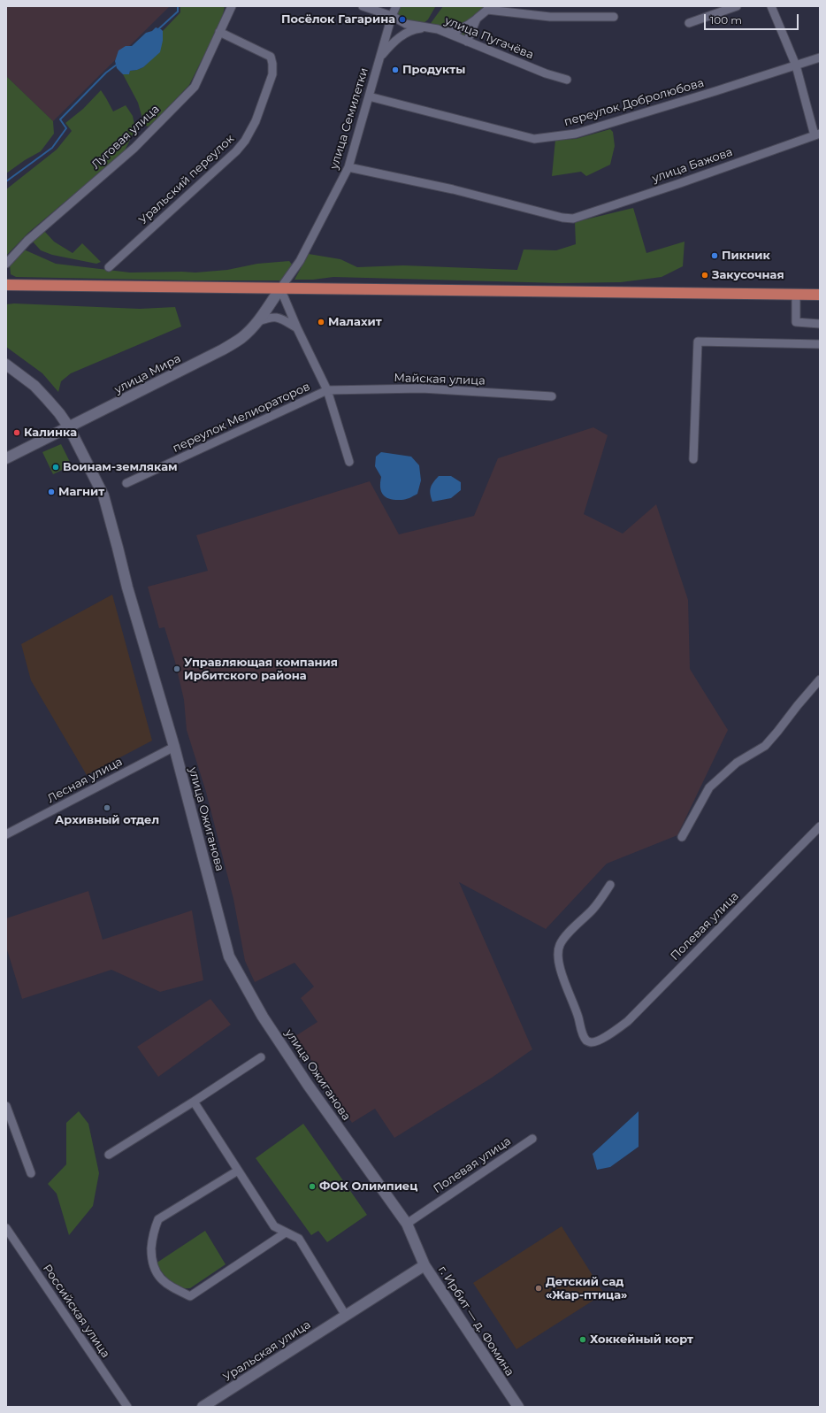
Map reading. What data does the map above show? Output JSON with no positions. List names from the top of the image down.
{
  "streets": {
    "street": [
      "улица Пугачёва",
      "переулок Добролюбова",
      "улица Семилетки",
      "Луговая улица",
      "улица Бажова",
      "Уральский переулок",
      "улица Мира",
      "Майская улица",
      "переулок Мелиораторов",
      "Лесная улица",
      "улица Ожиганова",
      "Полевая улица",
      "Российская улица",
      "г. Ирбит — д. Фомина",
      "Уральская улица"
    ]
  },
  "crossings": [
    ["улица Пугачёва", "улица Семилетки"],
    ["переулок Добролюбова", "улица Семилетки"],
    ["улица Семилетки", "улица Бажова"],
    ["улица Семилетки", "улица Мира"],
    ["Луговая улица", "Уральский переулок"],
    ["улица Мира", "улица Ожиганова"],
    ["Майская улица", "переулок Мелиораторов"],
    ["Лесная улица", "улица Ожиганова"],
    ["улица Ожиганова", "Полевая улица"],
    ["улица Ожиганова", "г. Ирбит — д. Фомина"],
    ["улица Ожиганова", "Уральская улица"],
    ["г. Ирбит — д. Фомина", "Уральская улица"]
  ],
  "places": [
    "Посёлок Гагарина",
    "Продукты",
    "Пикник",
    "Закусочная",
    "Малахит",
    "Калинка",
    "Воинам-землякам",
    "Магнит",
    "Управляющая компания Ирбитского района",
    "Архивный отдел",
    "ФОК Олимпиец",
    "Детский сад «Жар-птица»",
    "Хоккейный корт"
  ],
  "scale_bar": "100 m"
}
